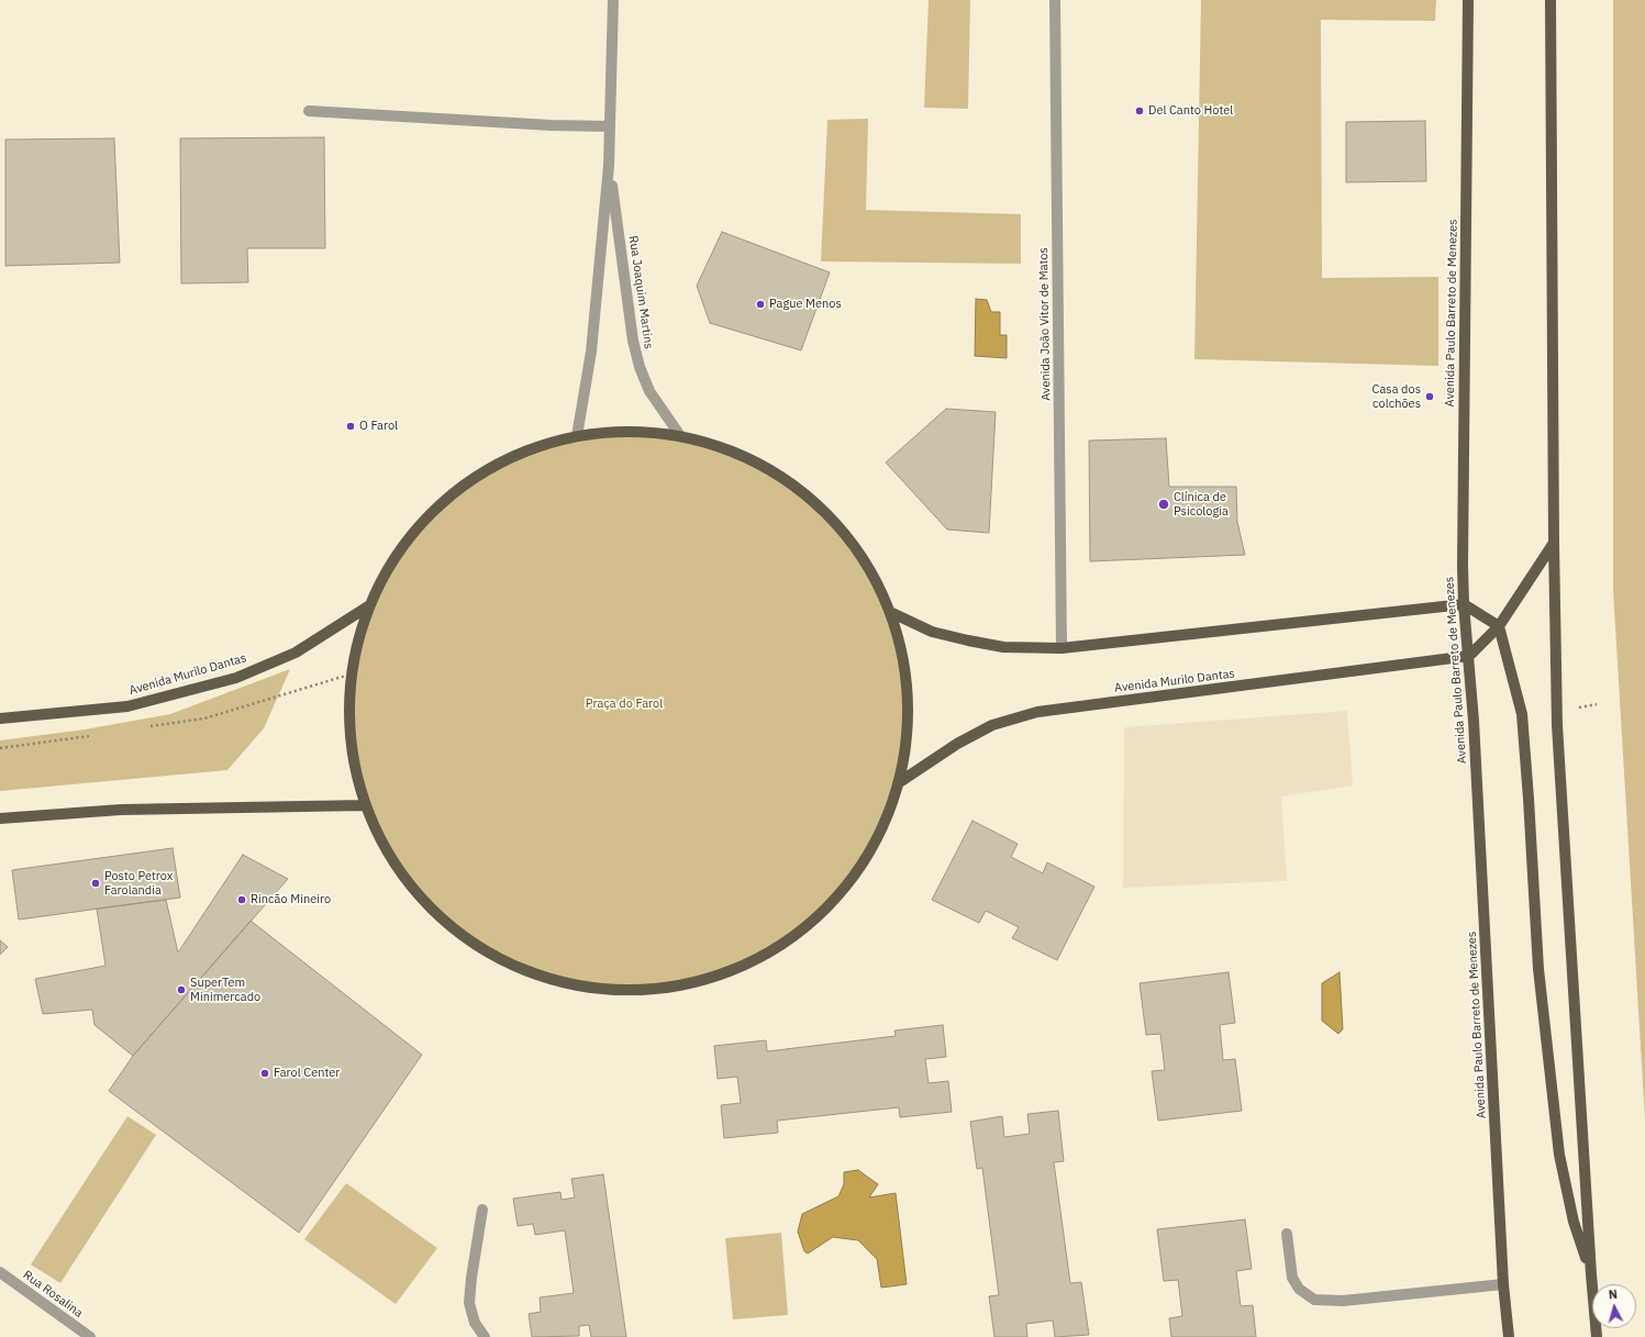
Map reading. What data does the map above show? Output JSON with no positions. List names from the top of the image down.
{
  "streets": {
    "main road": ["Avenida Paulo Barreto de Menezes", "Avenida Murilo Dantas"],
    "street": ["Rua Joaquim Martins", "Avenida João Vitor de Matos", "Rua Rosalina"]
  },
  "crossings": [
    ["Rua Joaquim Martins", "Avenida Murilo Dantas"],
    ["Avenida Paulo Barreto de Menezes", "Avenida Murilo Dantas"]
  ],
  "parks": ["Praça do Farol"],
  "places": [
    "Del Canto Hotel",
    "Pague Menos",
    "Casa dos colchões",
    "O Farol",
    "Clínica de Psicologia",
    "Posto Petrox Farolandia",
    "Rincão Mineiro",
    "SuperTem Minimercado",
    "Farol Center"
  ],
  "north": "top"
}
